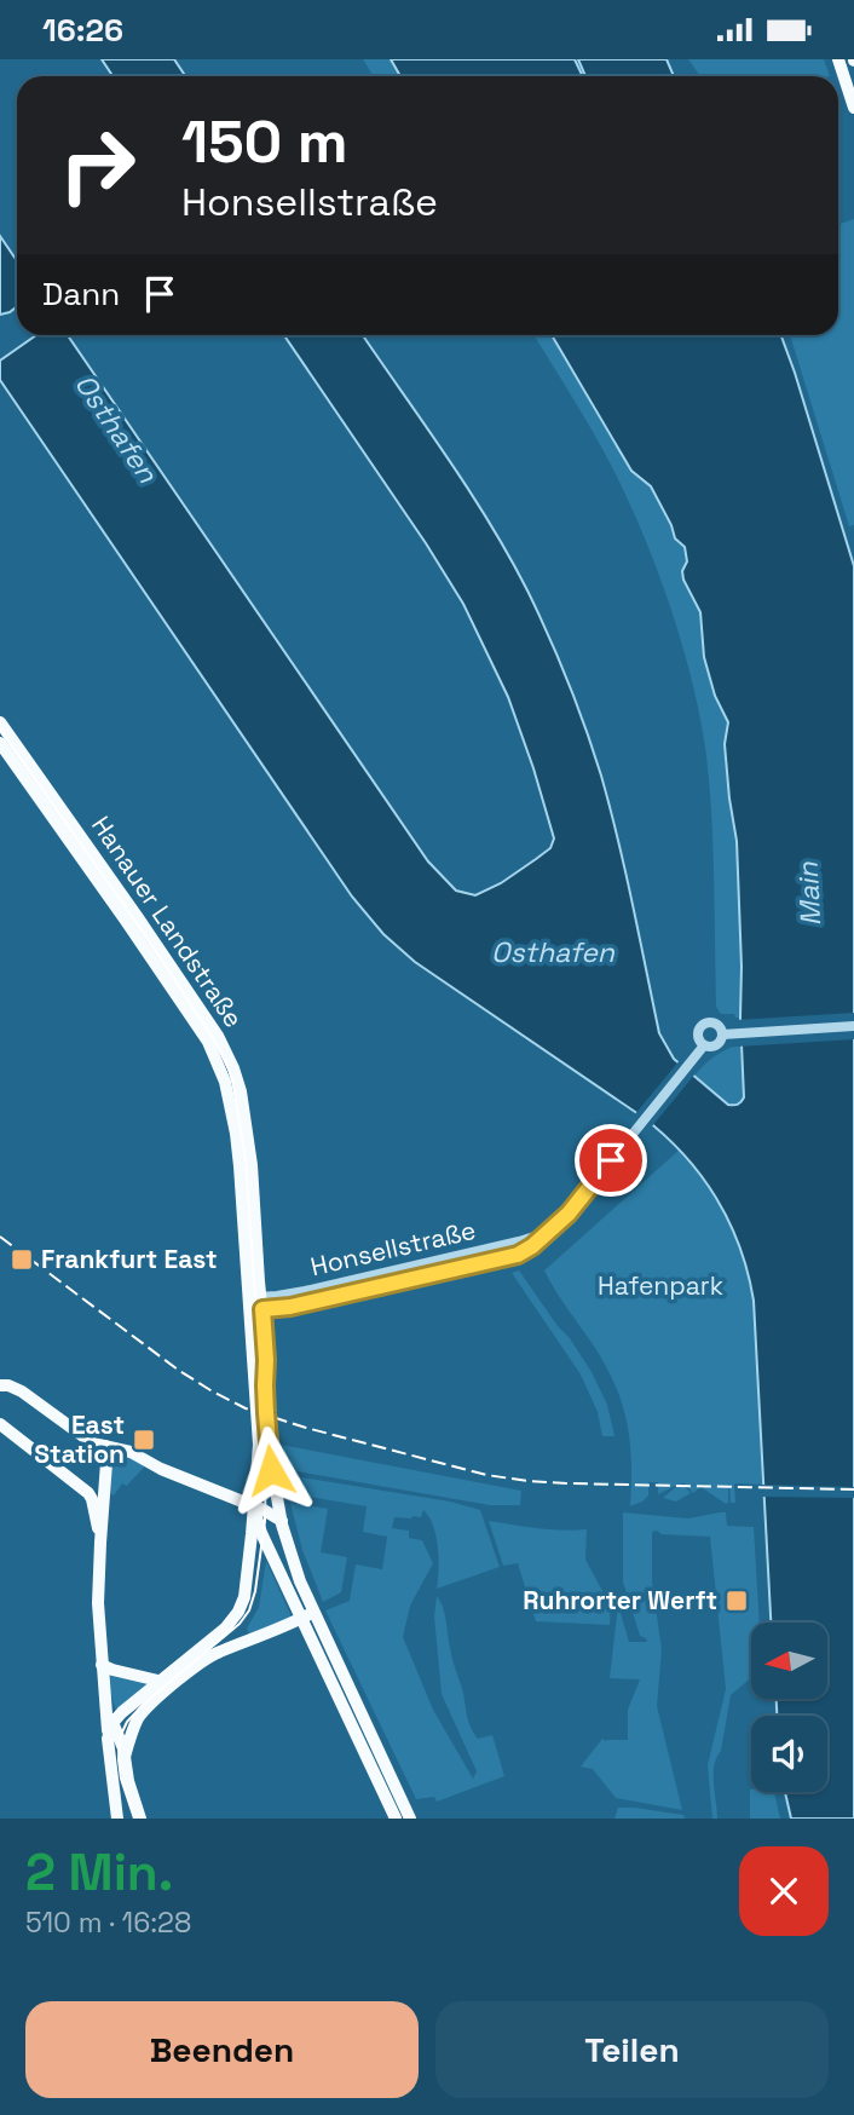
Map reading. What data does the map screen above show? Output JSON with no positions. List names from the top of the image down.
{
  "streets": {
    "main road": ["Hanauer Landstraße"],
    "street": ["Honsellstraße"]
  },
  "crossings": [
    ["Hanauer Landstraße", "Honsellstraße"]
  ],
  "water": ["Osthafen", "Main"],
  "parks": ["Hafenpark"],
  "places": {
    "transit": ["Frankfurt East", "East Station", "Ruhrorter Werft"]
  },
  "north": "left",
  "page": {
    "status": "16:26",
    "turn": ["150 m", "Honsellstraße"],
    "then": "Dann",
    "heading": ["2 Min.", "510 m · 16:28"],
    "buttons": ["Beenden", "Teilen"]
  }
}
